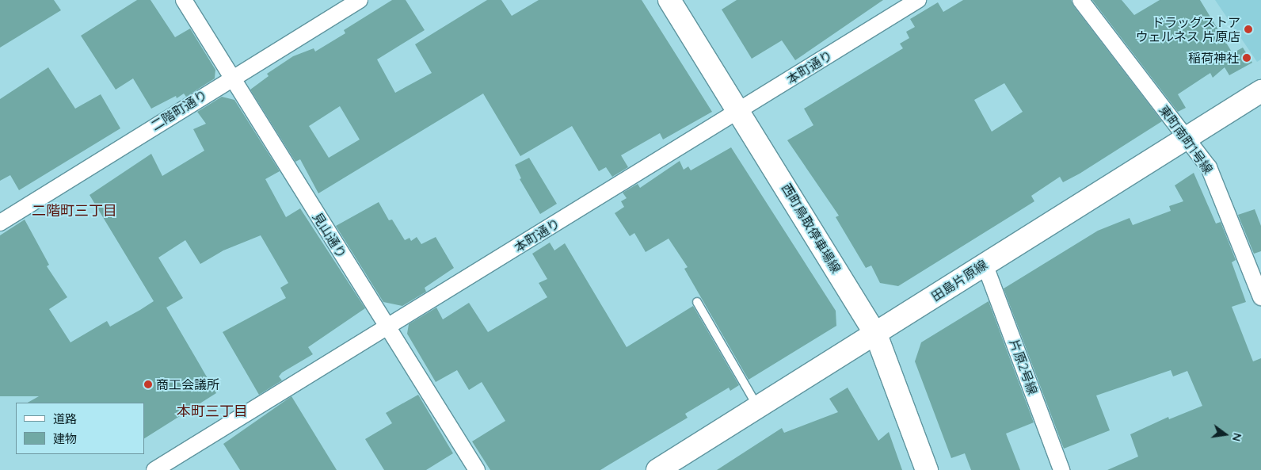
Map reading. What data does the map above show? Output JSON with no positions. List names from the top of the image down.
{
  "streets": {
    "main road": ["西町鳥取停車場線", "田島片原線"],
    "street": [
      "本町通り",
      "二階町通り",
      "東町南町1号線",
      "見山通り",
      "片原2号線"
    ]
  },
  "crossings": [
    ["本町通り", "西町鳥取停車場線"],
    ["本町通り", "見山通り"],
    ["二階町通り", "見山通り"],
    ["東町南町1号線", "田島片原線"],
    ["西町鳥取停車場線", "田島片原線"],
    ["田島片原線", "片原2号線"]
  ],
  "districts": ["二階町三丁目", "本町三丁目"],
  "places": ["ドラッグストア ウェルネス 片原店", "稲荷神社", "商工会議所"],
  "legend": ["道路", "建物"],
  "north": "right"
}
